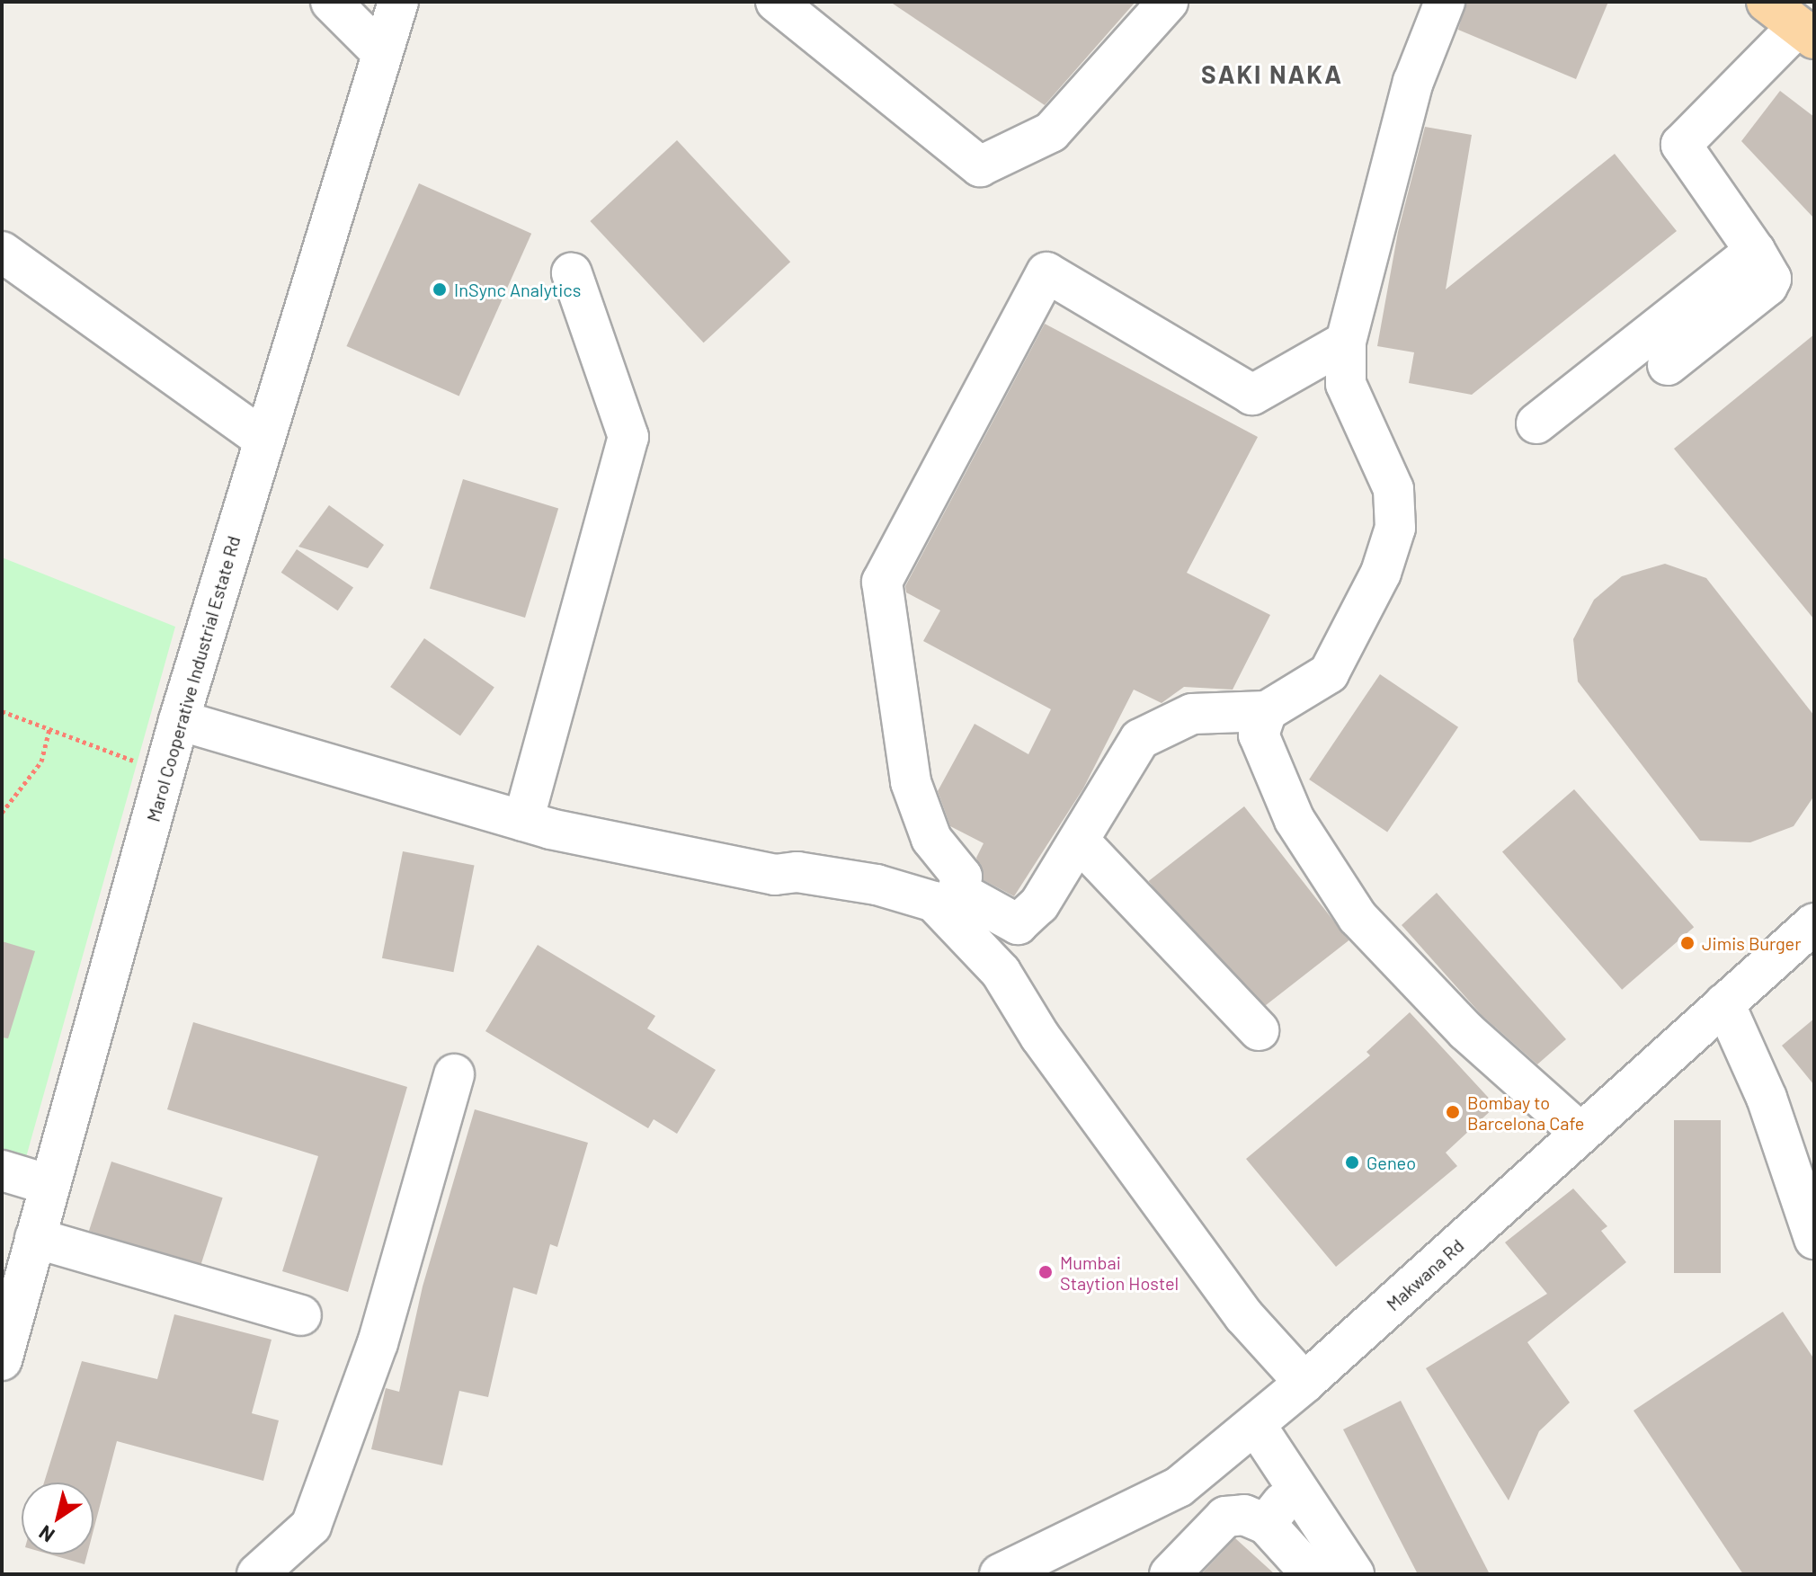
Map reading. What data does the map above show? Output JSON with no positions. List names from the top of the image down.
{
  "streets": {
    "street": ["Marol Cooperative Industrial Estate Rd", "Makwana Rd"]
  },
  "districts": ["SAKI NAKA"],
  "places": [
    "InSync Analytics",
    "Jimis Burger",
    "Bombay to Barcelona Cafe",
    "Geneo",
    "Mumbai Staytion Hostel"
  ],
  "north": "bottom left"
}
